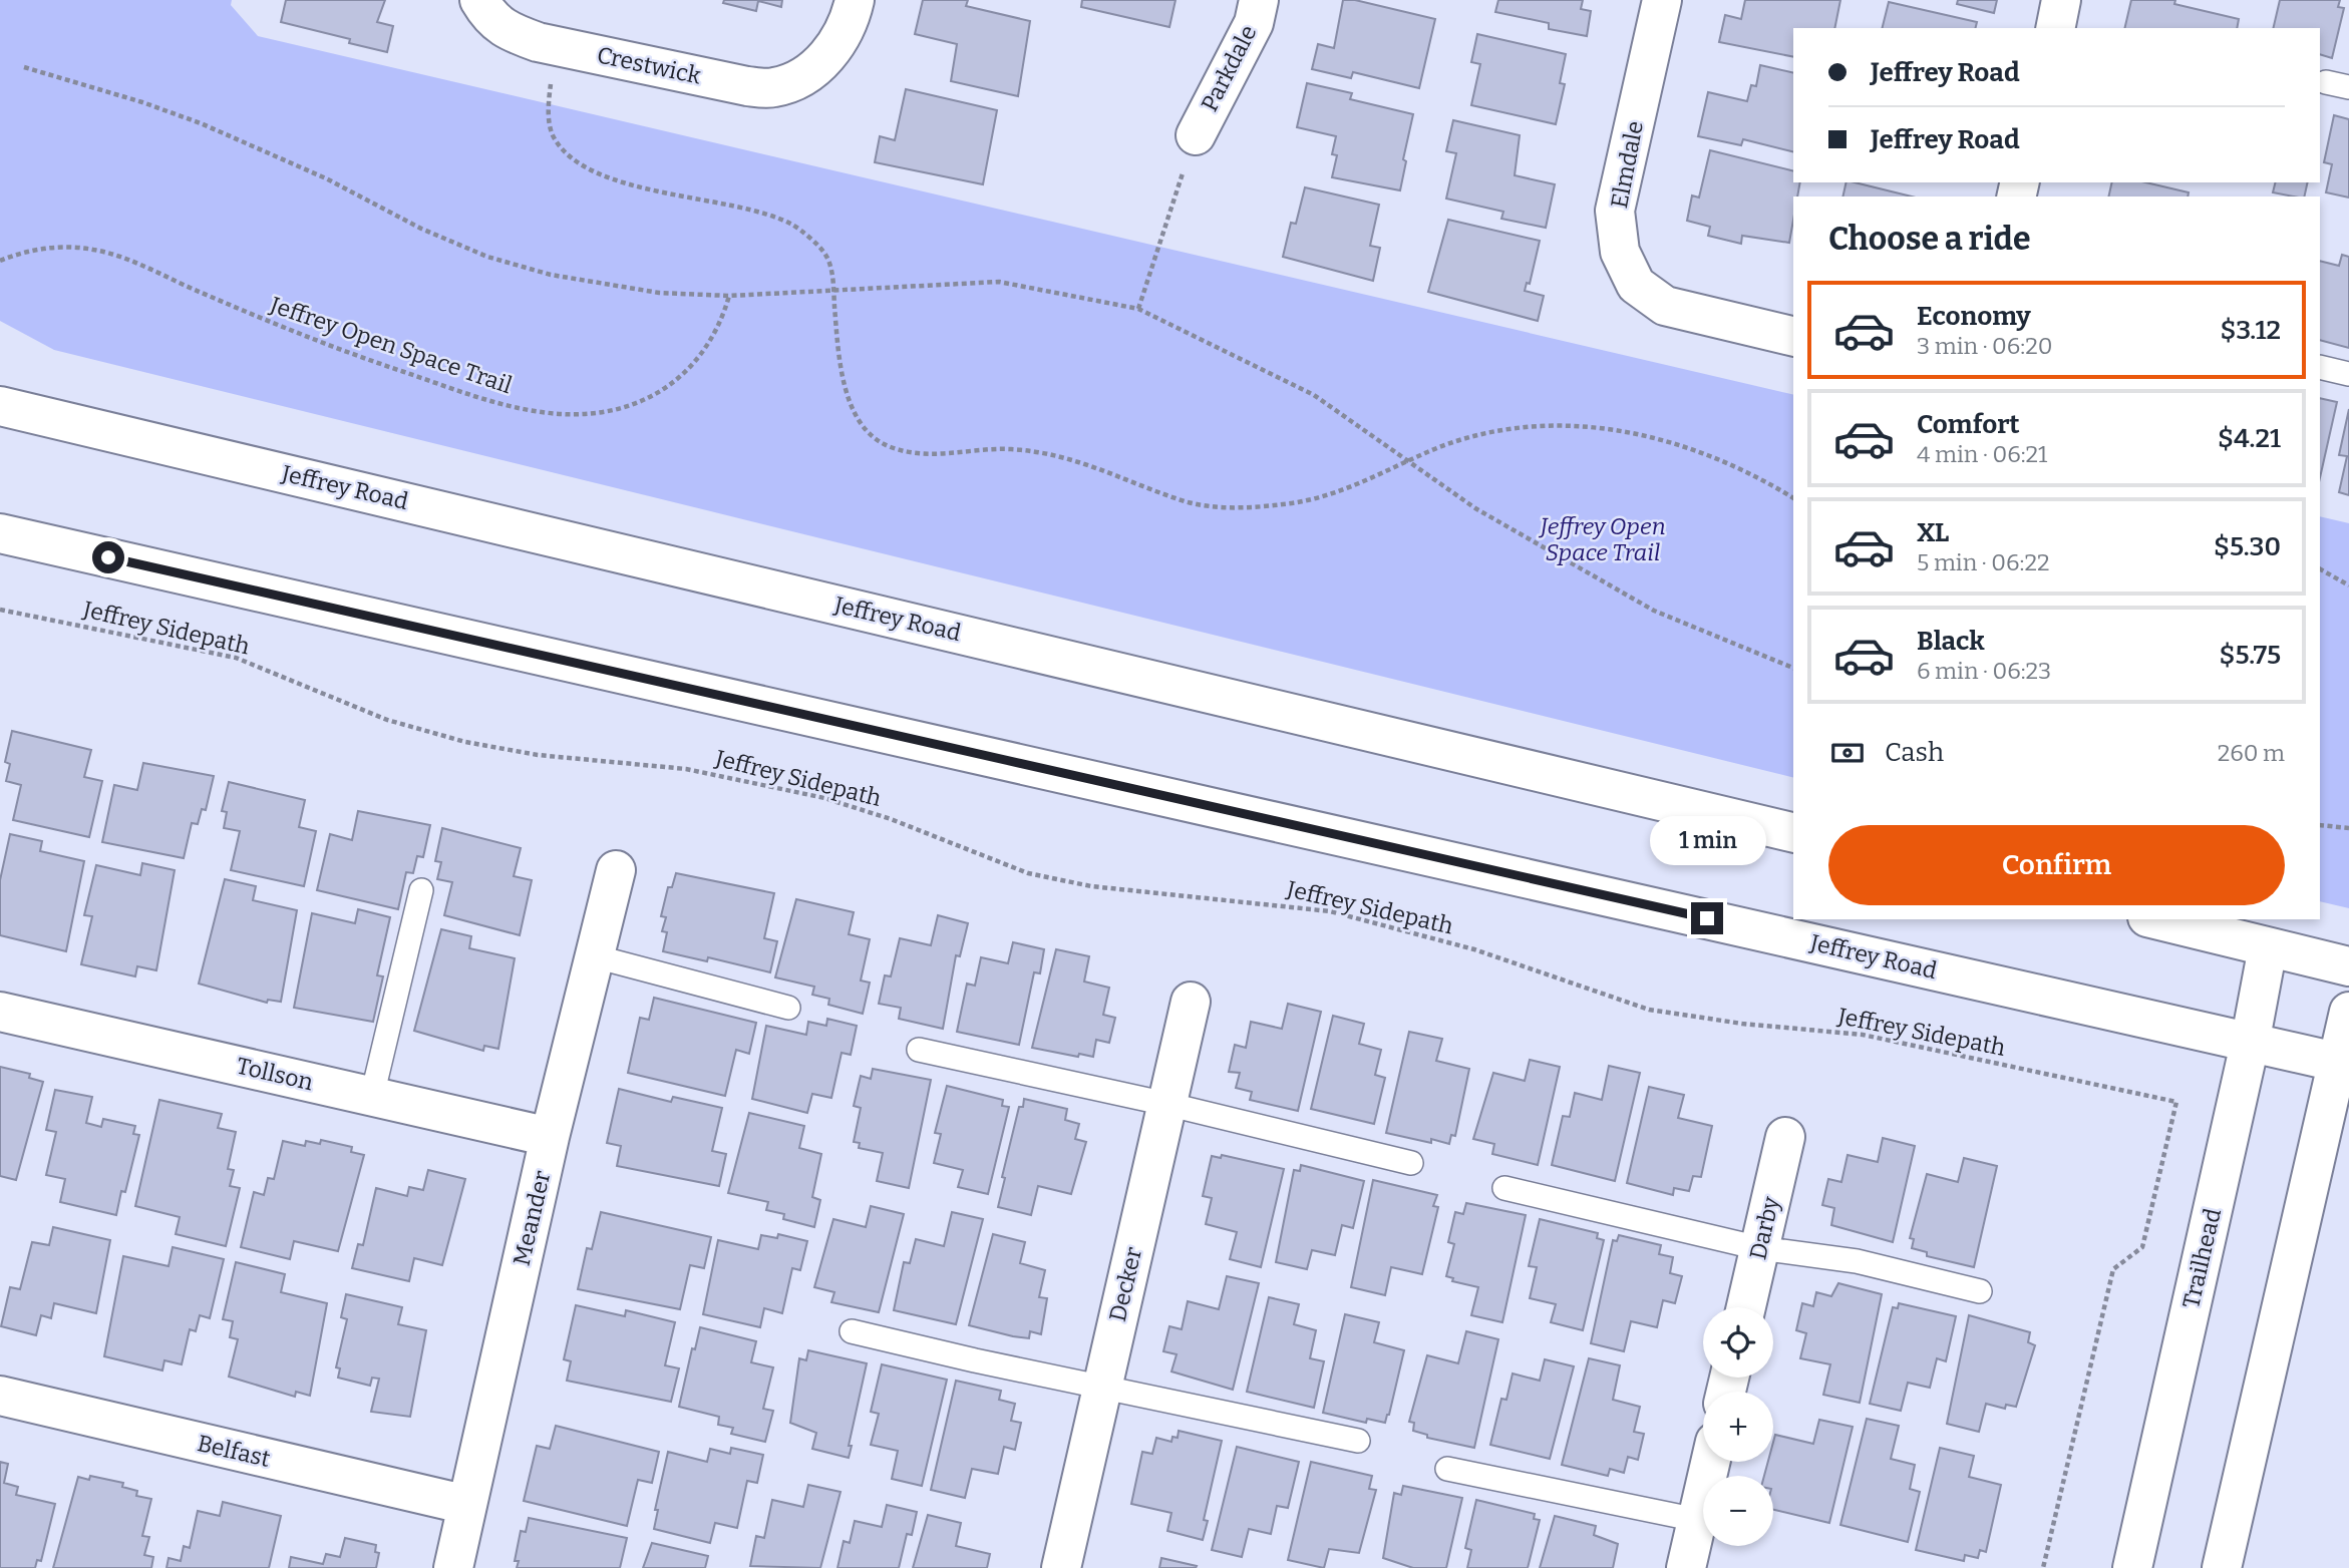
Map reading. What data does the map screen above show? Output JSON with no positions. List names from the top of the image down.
{
  "streets": {
    "street": [
      "Crestwick",
      "Parkdale",
      "Elmdale",
      "Jeffrey Road",
      "Tollson",
      "Meander",
      "Darby",
      "Trailhead",
      "Decker",
      "Belfast"
    ],
    "path": ["Jeffrey Open Space Trail", "Jeffrey Sidepath"]
  },
  "crossings": [
    ["Jeffrey Road", "Trailhead"],
    ["Tollson", "Meander"],
    ["Meander", "Belfast"]
  ],
  "parks": ["Jeffrey Open Space Trail"],
  "page": {
    "banner": ["Jeffrey Road", "Jeffrey Road"],
    "heading": "Choose a ride",
    "list": [
      {
        "name": "Economy",
        "note": "3 min · 06:20",
        "value": "$3.12"
      },
      {
        "name": "Comfort",
        "note": "4 min · 06:21",
        "value": "$4.21"
      },
      {
        "name": "XL",
        "note": "5 min · 06:22",
        "value": "$5.30"
      },
      {
        "name": "Black",
        "note": "6 min · 06:23",
        "value": "$5.75"
      }
    ],
    "pay": ["Cash", "260 m"],
    "buttons": "Confirm",
    "bubble": "1 min",
    "map_buttons": ["+", "−"]
  }
}
